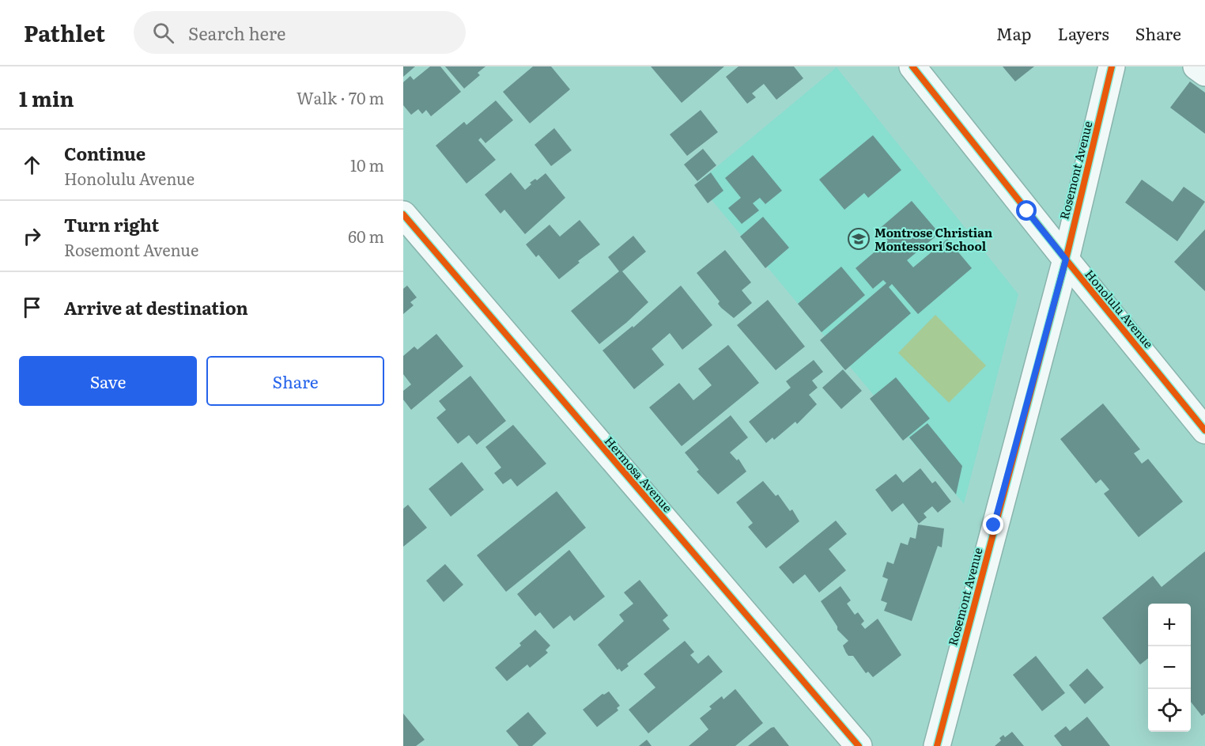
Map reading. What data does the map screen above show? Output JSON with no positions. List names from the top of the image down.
{
  "streets": {
    "street": ["Rosemont Avenue", "Honolulu Avenue", "Hermosa Avenue"]
  },
  "crossings": [
    ["Rosemont Avenue", "Honolulu Avenue"]
  ],
  "places": {
    "school or university": ["Montrose Christian Montessori School"]
  },
  "page": {
    "header": "Pathlet",
    "search": "Search here",
    "nav": ["Map", "Layers", "Share"],
    "heading": ["1 min", "Walk · 70 m"],
    "list": [
      ["Continue", "Honolulu Avenue", "10 m"],
      ["Turn right", "Rosemont Avenue", "60 m"],
      "Arrive at destination"
    ],
    "buttons": ["Save", "Share"],
    "map_buttons": ["+", "−"]
  }
}
